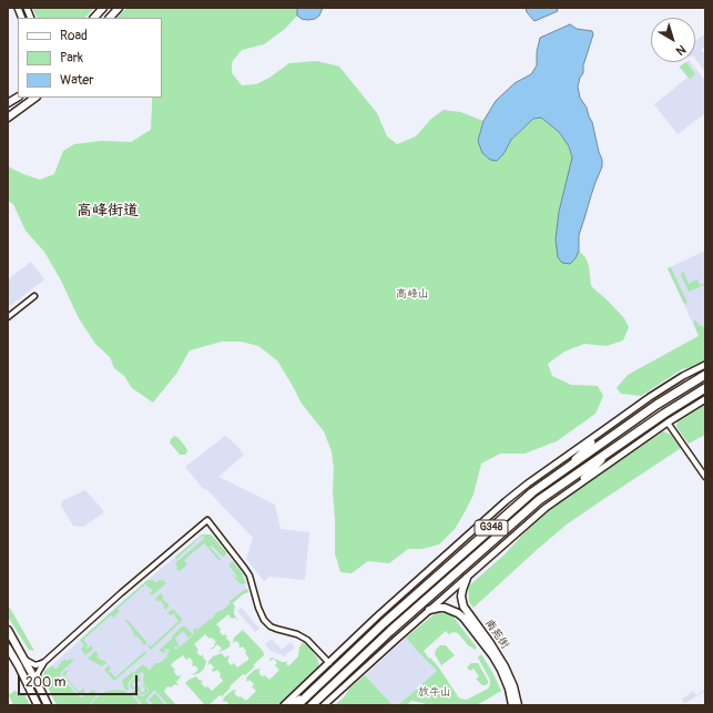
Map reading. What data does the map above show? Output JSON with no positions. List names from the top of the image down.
{
  "streets": {
    "highway": ["G348"],
    "main road": ["南苑街"]
  },
  "districts": ["高峰街道"],
  "parks": ["高峰山", "放牛山"],
  "legend": ["Road", "Park", "Water"],
  "scale_bar": "200 m",
  "north": "bottom right"
}
